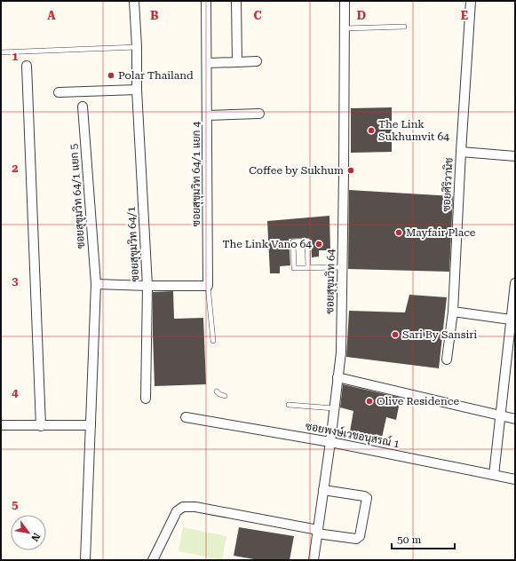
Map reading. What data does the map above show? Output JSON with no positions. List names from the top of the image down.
{
  "streets": {
    "street": [
      "ซอยสุขุมวิท 64/1 แยก 4",
      "ซอยศิริวานิช",
      "ซอยสุขุมวิท 64/1 แยก 5",
      "ซอยสุขุมวิท 64/1",
      "ซอยสุขุมวิท 64",
      "ซอยพงษ์เวชอนุสรณ์ 1"
    ]
  },
  "crossings": [
    ["ซอยสุขุมวิท 64/1 แยก 5", "ซอยสุขุมวิท 64/1"],
    ["ซอยสุขุมวิท 64", "ซอยพงษ์เวชอนุสรณ์ 1"]
  ],
  "places": [
    "Polar Thailand",
    "The Link Sukhumvit 64",
    "Coffee by Sukhum",
    "Mayfair Place",
    "The Link Vano 64",
    "Sari By Sansiri",
    "Olive Residence"
  ],
  "scale_bar": "50 m",
  "north": "bottom right",
  "grid": {
    "columns": [
      "A",
      "B",
      "C",
      "D",
      "E"
    ],
    "rows": [
      "1",
      "2",
      "3",
      "4",
      "5"
    ]
  }
}
